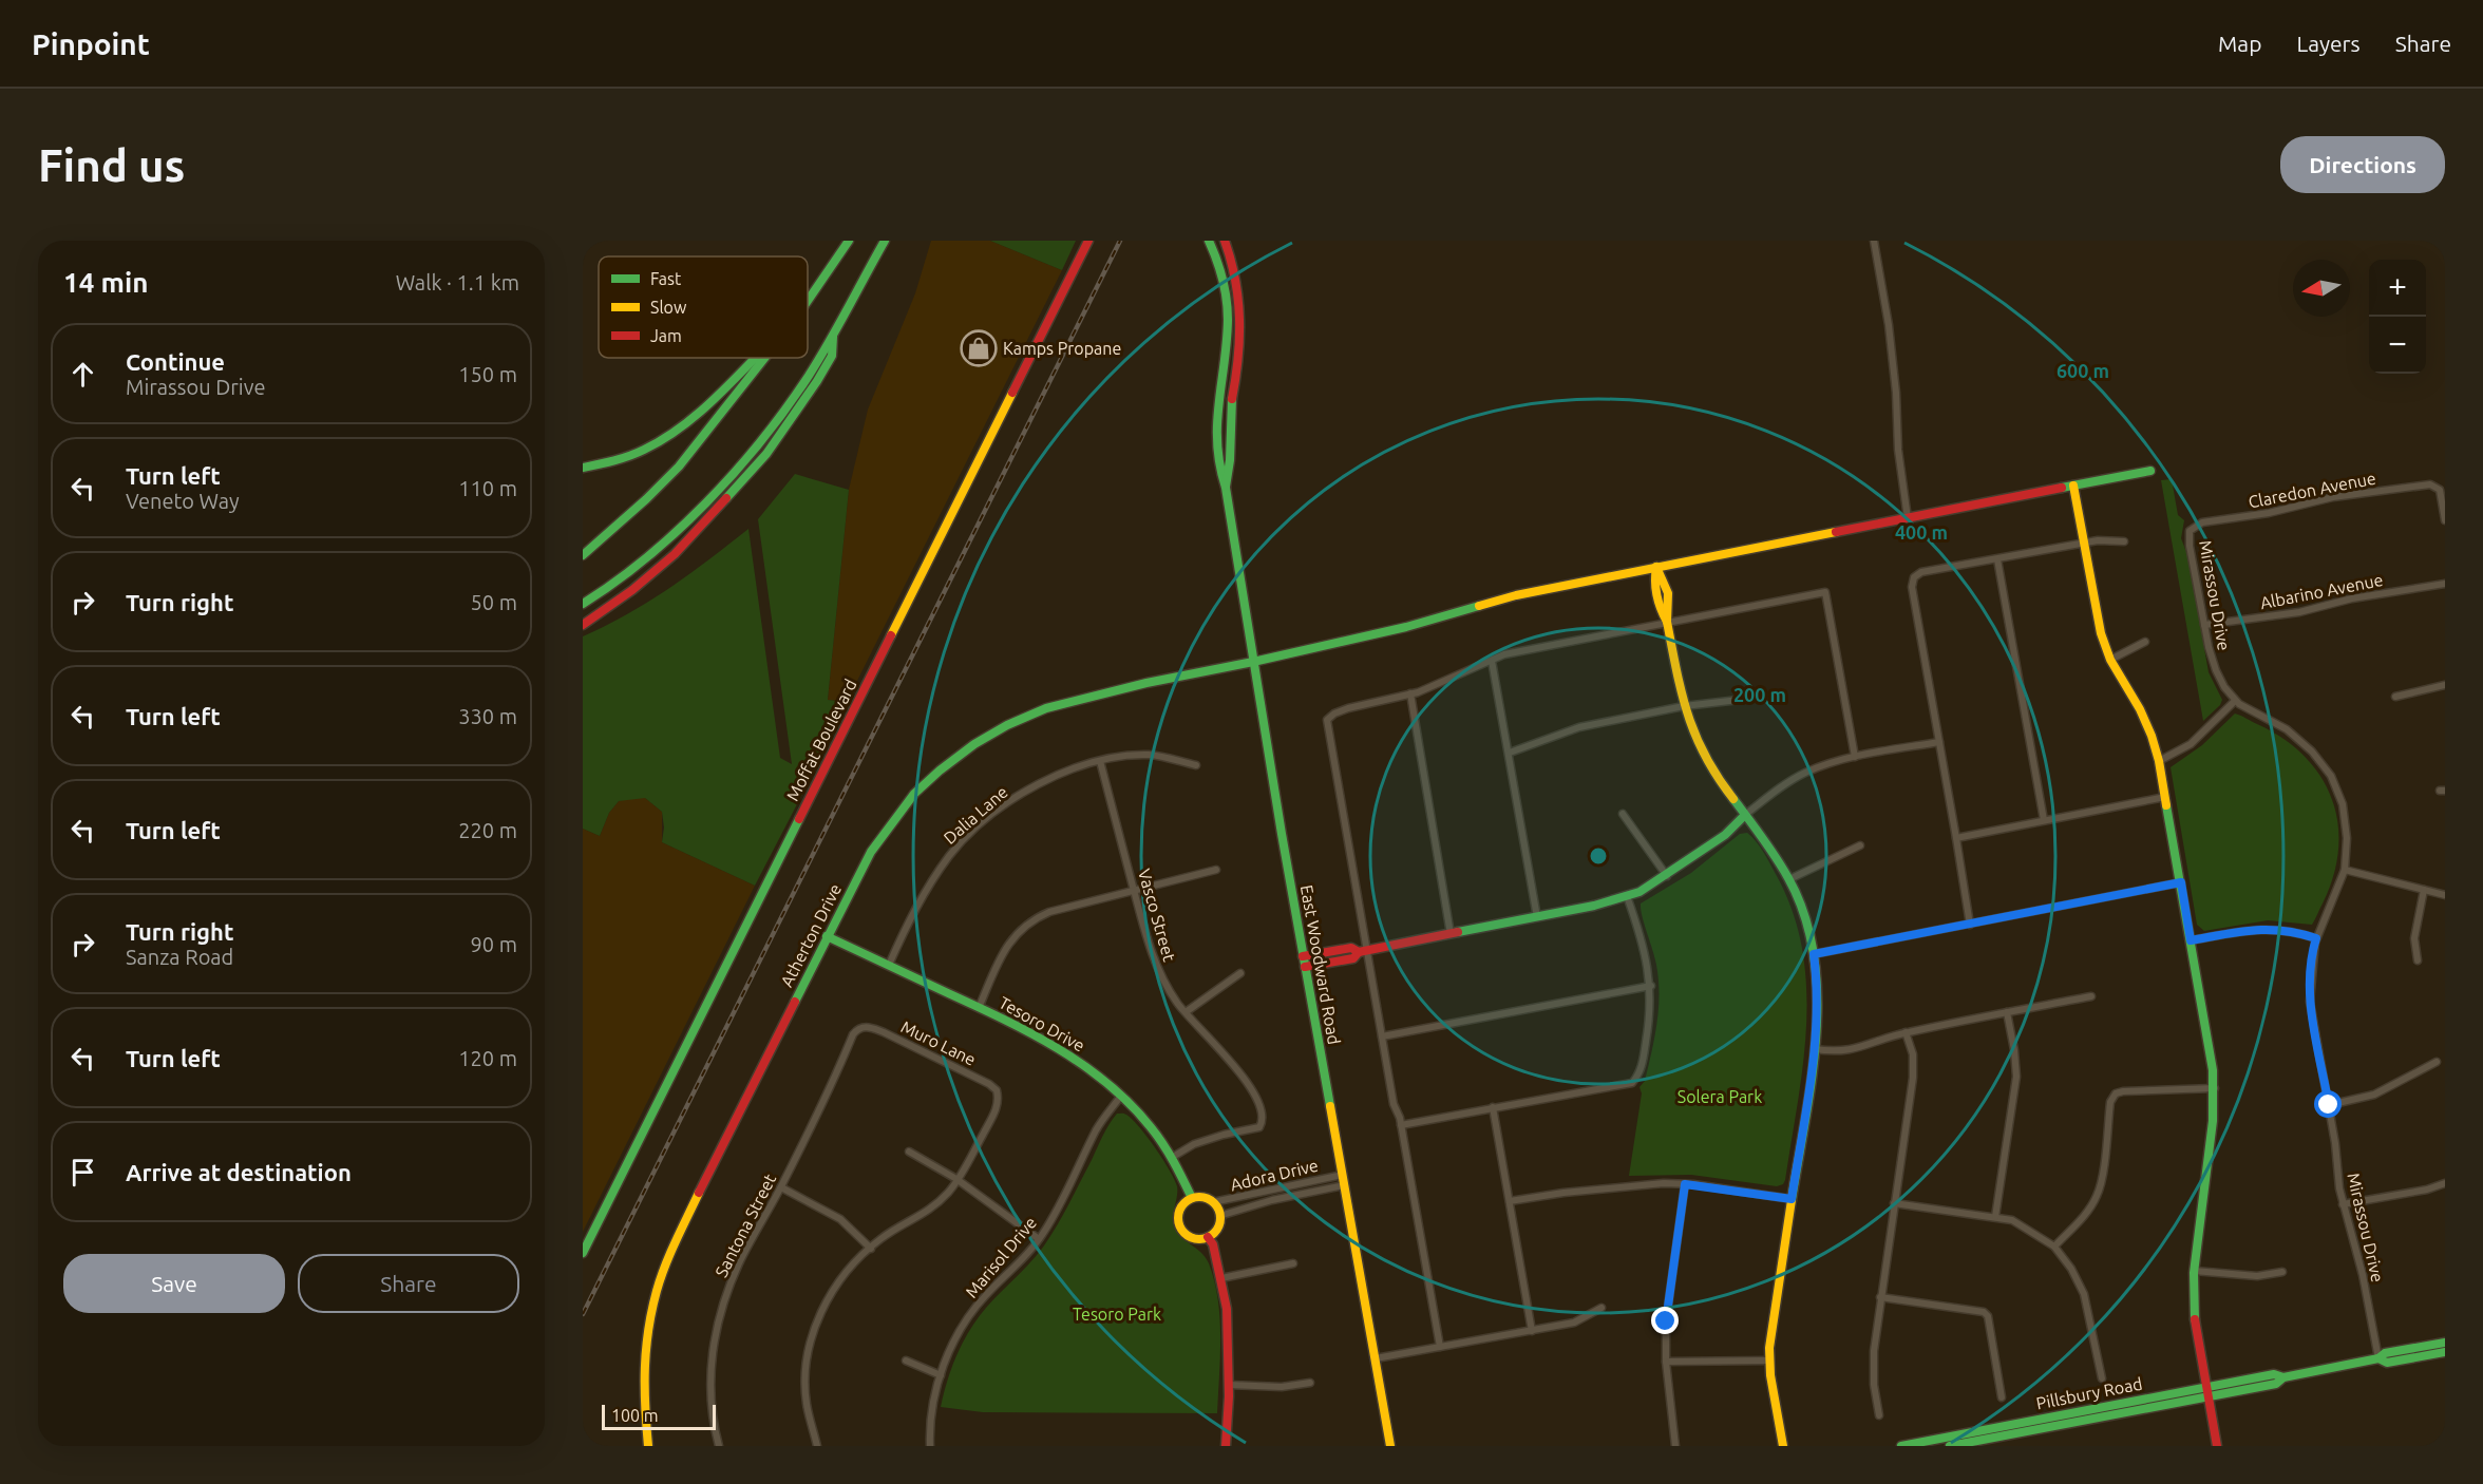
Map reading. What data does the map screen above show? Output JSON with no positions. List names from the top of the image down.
{
  "streets": {
    "main road": [
      "Moffat Boulevard",
      "Atherton Drive",
      "East Woodward Road",
      "Tesoro Drive",
      "Pillsbury Road"
    ],
    "street": [
      "Claredon Avenue",
      "Albarino Avenue",
      "Mirassou Drive",
      "Dalia Lane",
      "Vasco Street",
      "Muro Lane",
      "Adora Drive",
      "Santona Street",
      "Marisol Drive"
    ]
  },
  "crossings": [
    ["Claredon Avenue", "Mirassou Drive"],
    ["Albarino Avenue", "Mirassou Drive"],
    ["Mirassou Drive", "Pillsbury Road"],
    ["Dalia Lane", "Vasco Street"],
    ["Dalia Lane", "Tesoro Drive"],
    ["Vasco Street", "Tesoro Drive"],
    ["Atherton Drive", "East Woodward Road"],
    ["Atherton Drive", "Tesoro Drive"],
    ["East Woodward Road", "Adora Drive"],
    ["Tesoro Drive", "Adora Drive"],
    ["Tesoro Drive", "Marisol Drive"],
    ["Muro Lane", "Santona Street"]
  ],
  "parks": ["Solera Park", "Tesoro Park"],
  "places": {
    "shop": ["Kamps Propane"]
  },
  "legend": ["Fast", "Slow", "Jam"],
  "scale_bar": "100 m",
  "north": "left",
  "page": {
    "header": "Pinpoint",
    "nav": ["Map", "Layers", "Share"],
    "buttons": [
      "Directions",
      ["Save", "Share"]
    ],
    "title": "Find us",
    "heading": ["14 min", "Walk · 1.1 km"],
    "map_buttons": ["+", "−"],
    "list": [
      ["Continue", "Mirassou Drive", "150 m"],
      ["Turn left", "Veneto Way", "110 m"],
      ["Turn right", "50 m"],
      ["Turn left", "330 m"],
      ["Turn left", "220 m"],
      ["Turn right", "Sanza Road", "90 m"],
      ["Turn left", "120 m"],
      "Arrive at destination"
    ],
    "scale": "100 m"
  },
  "rings": ["600 m", "400 m", "200 m"]
}
